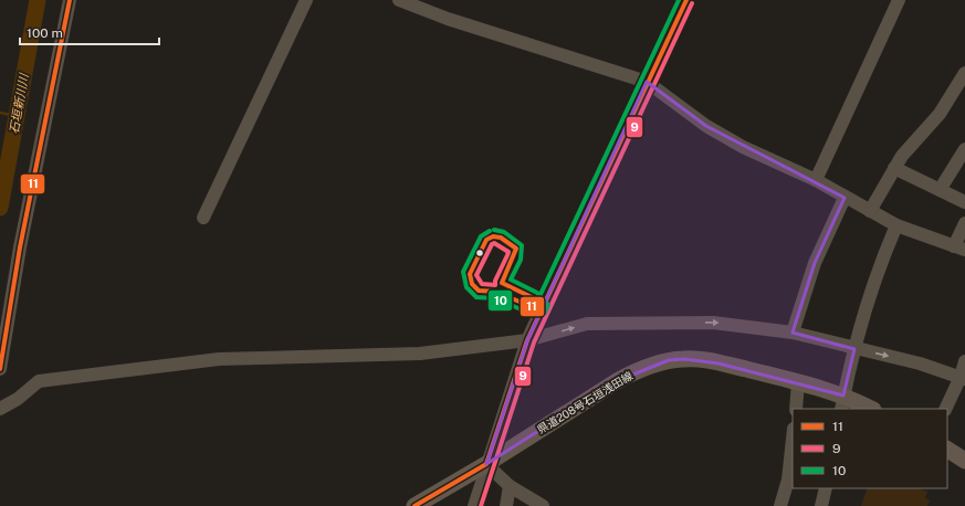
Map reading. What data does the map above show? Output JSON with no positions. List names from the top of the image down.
{
  "streets": {
    "main road": ["県道208号石垣浅田線"]
  },
  "water": ["石垣新川川"],
  "lines": ["transit line 11", "transit line 10", "transit line 9"],
  "legend": ["11", "9", "10"],
  "scale_bar": "100 m"
}
